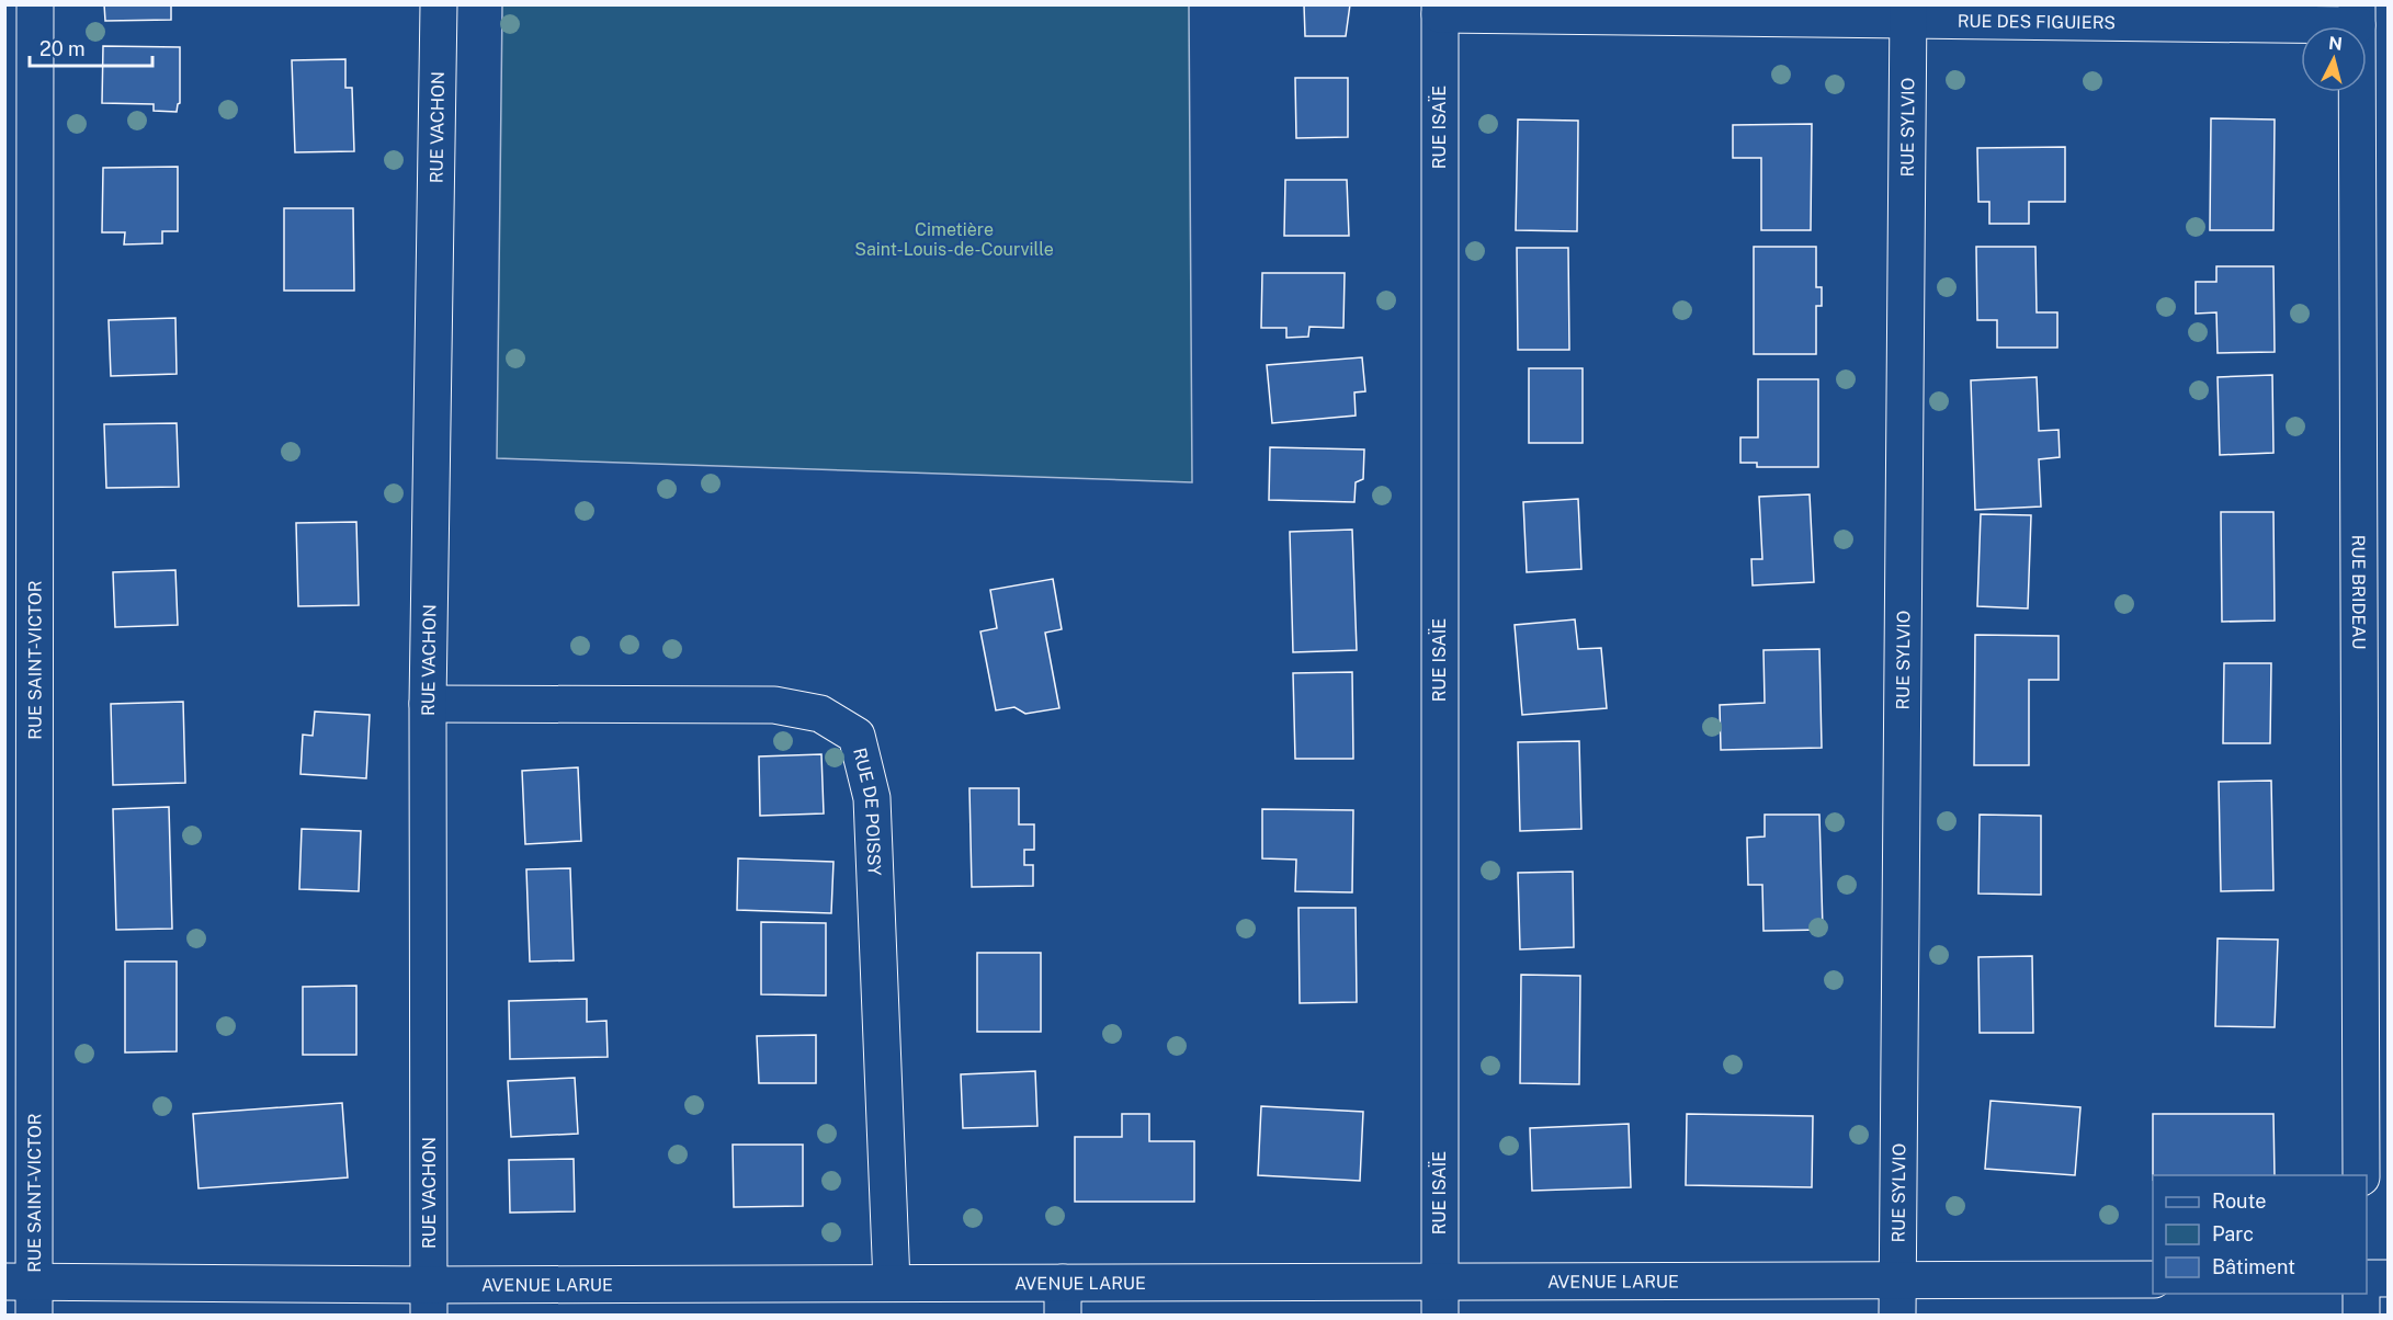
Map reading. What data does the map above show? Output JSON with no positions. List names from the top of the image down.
{
  "streets": {
    "street": [
      "RUE DES FIGUIERS",
      "RUE VACHON",
      "RUE ISAÏE",
      "RUE SYLVIO",
      "RUE BRIDEAU",
      "RUE SAINT-VICTOR",
      "RUE DE POISSY",
      "AVENUE LARUE"
    ]
  },
  "crossings": [
    ["RUE DES FIGUIERS", "RUE ISAÏE"],
    ["RUE DES FIGUIERS", "RUE SYLVIO"],
    ["RUE DES FIGUIERS", "RUE BRIDEAU"],
    ["RUE VACHON", "RUE DE POISSY"],
    ["RUE VACHON", "AVENUE LARUE"],
    ["RUE ISAÏE", "AVENUE LARUE"],
    ["RUE SYLVIO", "AVENUE LARUE"],
    ["RUE SAINT-VICTOR", "AVENUE LARUE"],
    ["RUE DE POISSY", "AVENUE LARUE"]
  ],
  "parks": ["Cimetière Saint-Louis-de-Courville"],
  "legend": ["Route", "Parc", "Bâtiment"],
  "scale_bar": "20 m",
  "north": "top"
}
